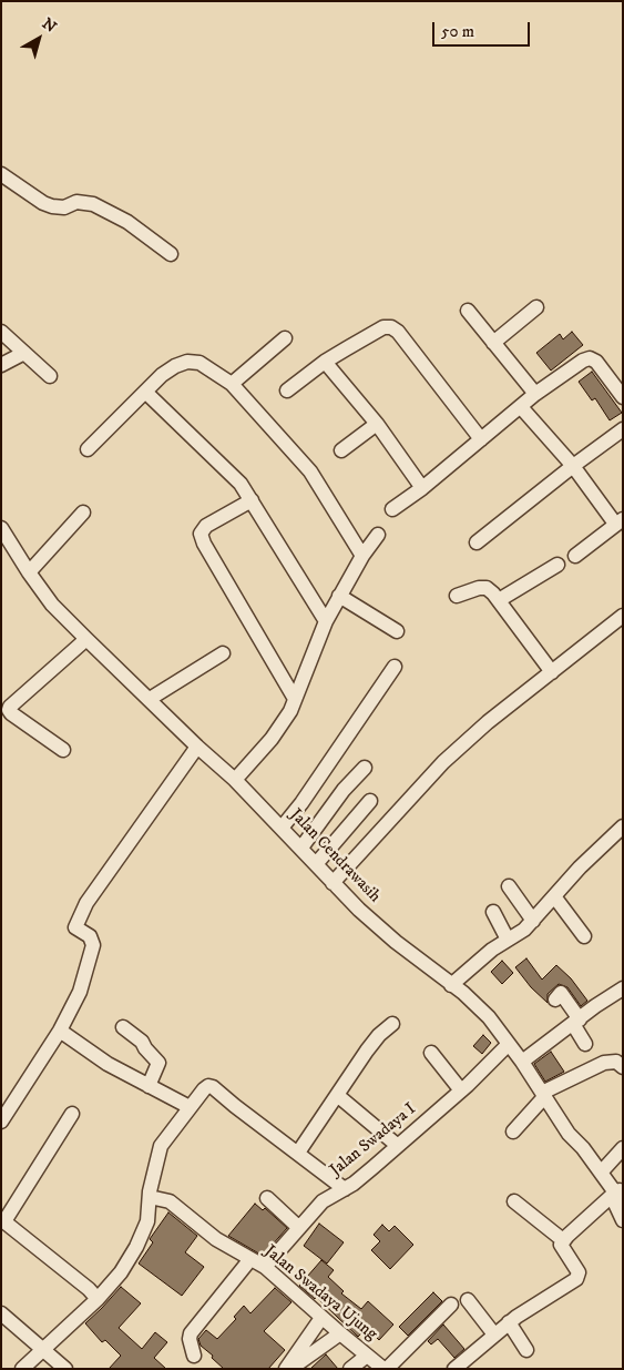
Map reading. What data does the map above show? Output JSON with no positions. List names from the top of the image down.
{
  "streets": {
    "street": ["Jalan Cendrawasih", "Jalan Swadaya I", "Jalan Swadaya Ujung"]
  },
  "crossings": [
    ["Jalan Cendrawasih", "Jalan Swadaya I"],
    ["Jalan Swadaya I", "Jalan Swadaya Ujung"]
  ],
  "scale_bar": "50 m",
  "north": "top right"
}
